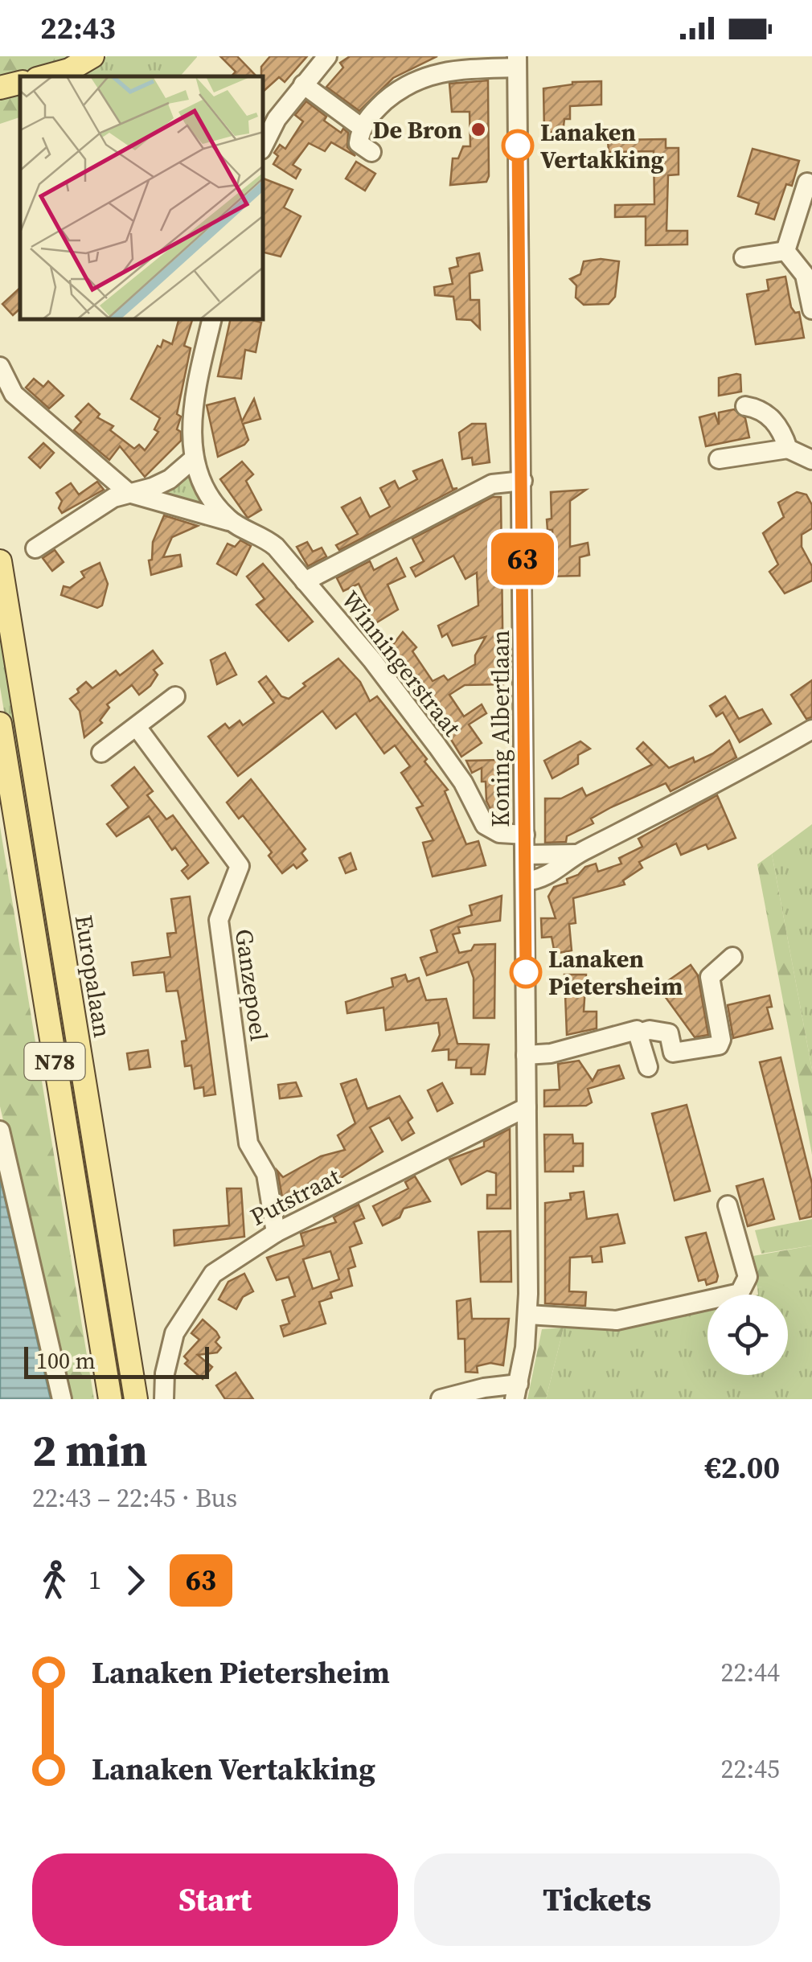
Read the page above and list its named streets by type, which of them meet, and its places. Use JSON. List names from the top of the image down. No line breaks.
{"streets":{"main road":["Europalaan","N78"],"street":["Winningerstraat","Koning Albertlaan","Ganzepoel","Putstraat"]},"crossings":[["Winningerstraat","Koning Albertlaan"],["Koning Albertlaan","Putstraat"],["Ganzepoel","Putstraat"]],"places":["De Bron","Lanaken Vertakking","Lanaken Pietersheim"],"lines":["bus line 63"],"scale_bar":"100 m","page":{"status":"22:43","on_map":"63","scale":"100 m","heading":["2 min","22:43 – 22:45 · Bus","€2.00"],"legs":["1","63"],"list":[{"name":"Lanaken Pietersheim","value":"22:44"},{"name":"Lanaken Vertakking","value":"22:45"}],"buttons":["Start","Tickets"]}}
